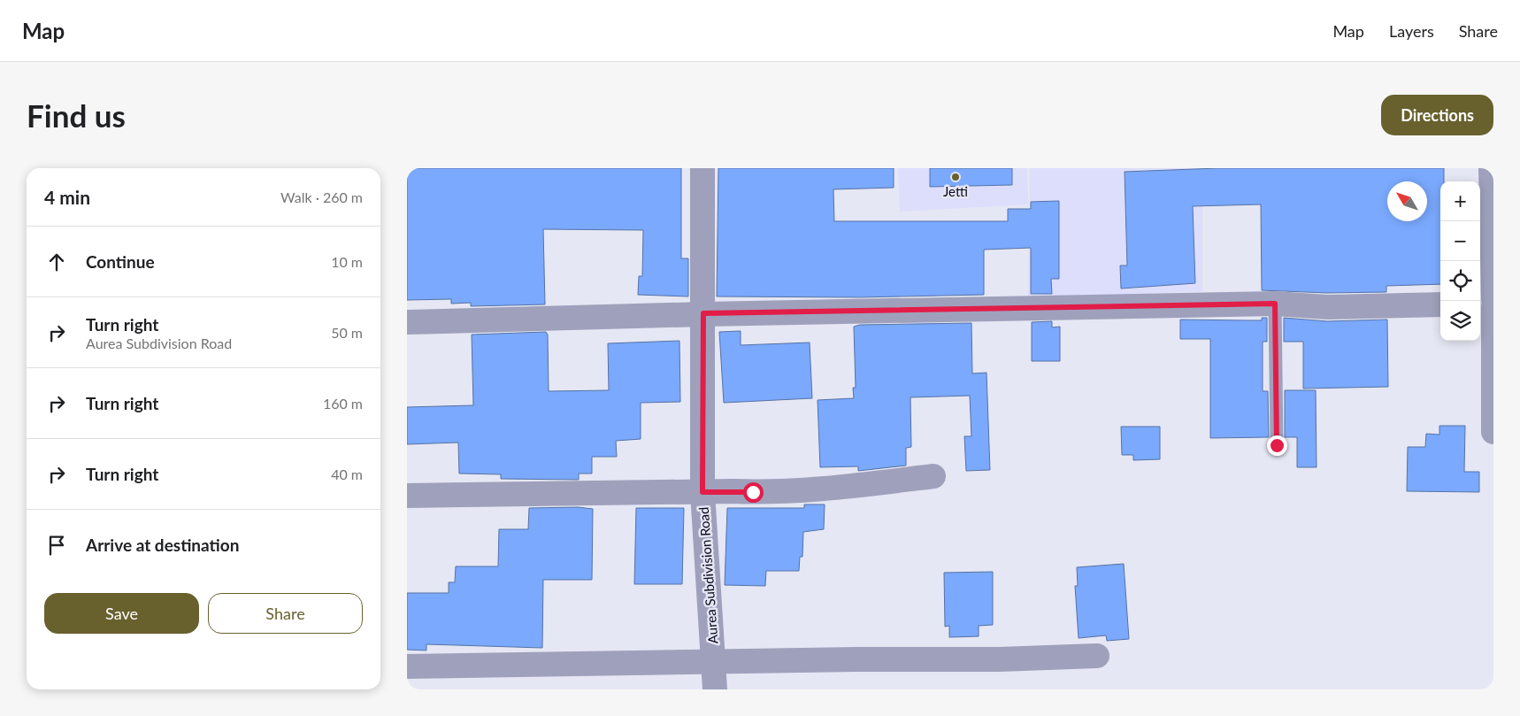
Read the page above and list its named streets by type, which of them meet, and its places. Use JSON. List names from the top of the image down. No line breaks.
{"streets":{"street":["Aurea Subdivision Road"]},"places":["Jetti"],"north":"top left","page":{"header":"Map","nav":["Map","Layers","Share"],"buttons":["Directions",["Save","Share"]],"title":"Find us","heading":["4 min","Walk · 260 m"],"map_buttons":["+","−"],"list":[["Continue","10 m"],["Turn right","Aurea Subdivision Road","50 m"],["Turn right","160 m"],["Turn right","40 m"],"Arrive at destination"]}}
